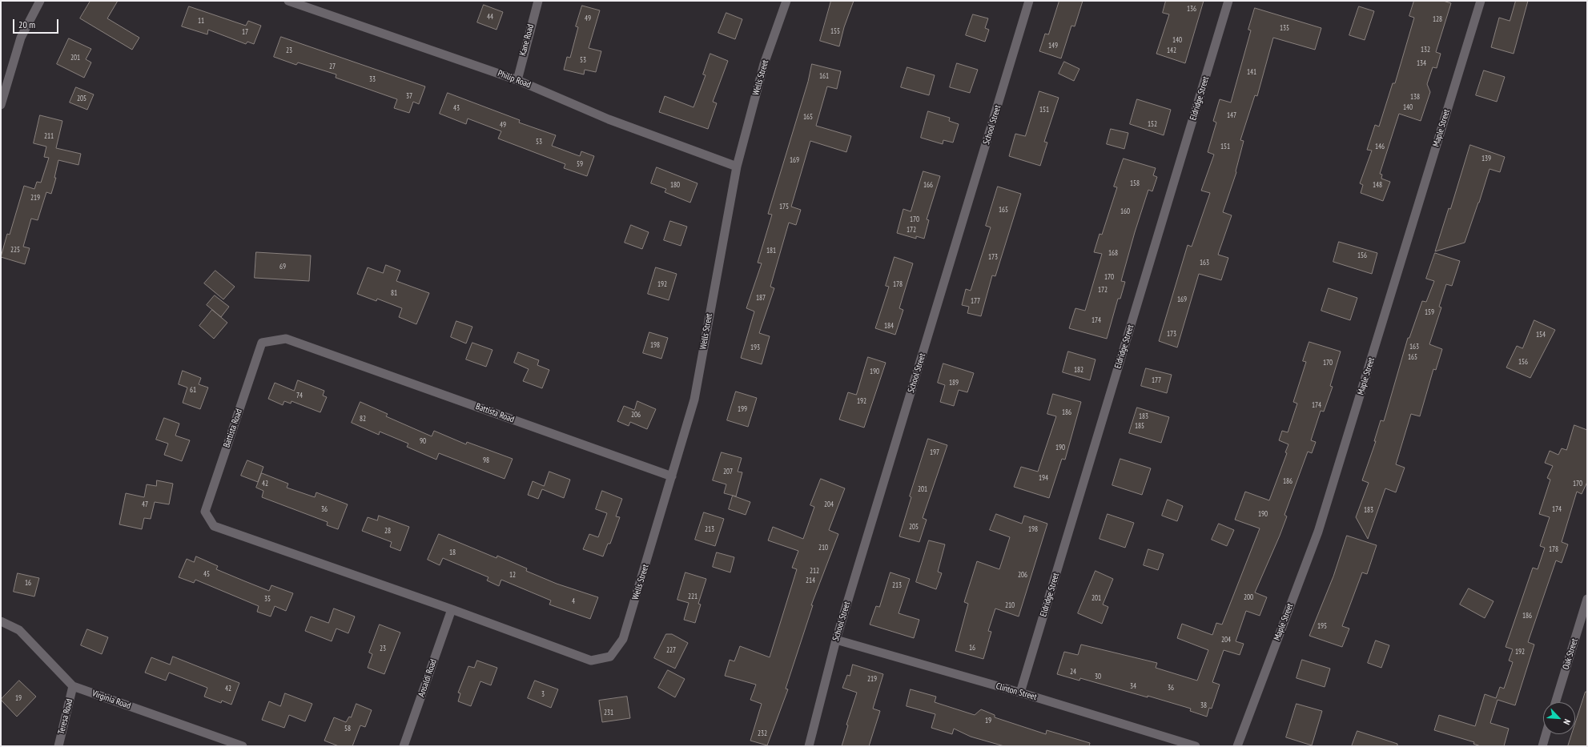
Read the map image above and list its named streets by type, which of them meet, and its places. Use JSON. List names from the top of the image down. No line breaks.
{"streets":{"street":["Kane Road","Wells Street","Philip Road","Eldridge Street","School Street","Maple Street","Battista Road","Oak Street","Ansaldi Road","Clinton Street","Virginia Road","Teresa Road"]},"crossings":[["Kane Road","Philip Road"],["Wells Street","Philip Road"],["Wells Street","Battista Road"],["Eldridge Street","Clinton Street"],["School Street","Clinton Street"],["Battista Road","Ansaldi Road"],["Virginia Road","Teresa Road"]],"house_numbers":["136","44","49","128","11","135","155","17","140","149","132","23","142","201","53","134","27","141","161","33","37","138","205","140","43","151","147","165","152","49","211","53","151","146","139","169","59","158","180","166","148","219","175","165","160","170","172","225","181","168","156","173","163","69","170","192","178","172","81","187","169","177","159","174","184","173","154","198","163","193","165","156","170","182","190","177","189","61","74","192","174","199","186","206","183","82","185","90","190","197","98","207","194","186","42","170","201","47","204","36","174","183","190","205","213","198","28","210","178","18","212","45","12","206","214","16","213","221","200","201","35","4","210","186","195","204","16","23","227","192","24","30","219","34","36","42","3","19","38","231","19","58","232"],"scale_bar":"20 m","north":"bottom right"}
